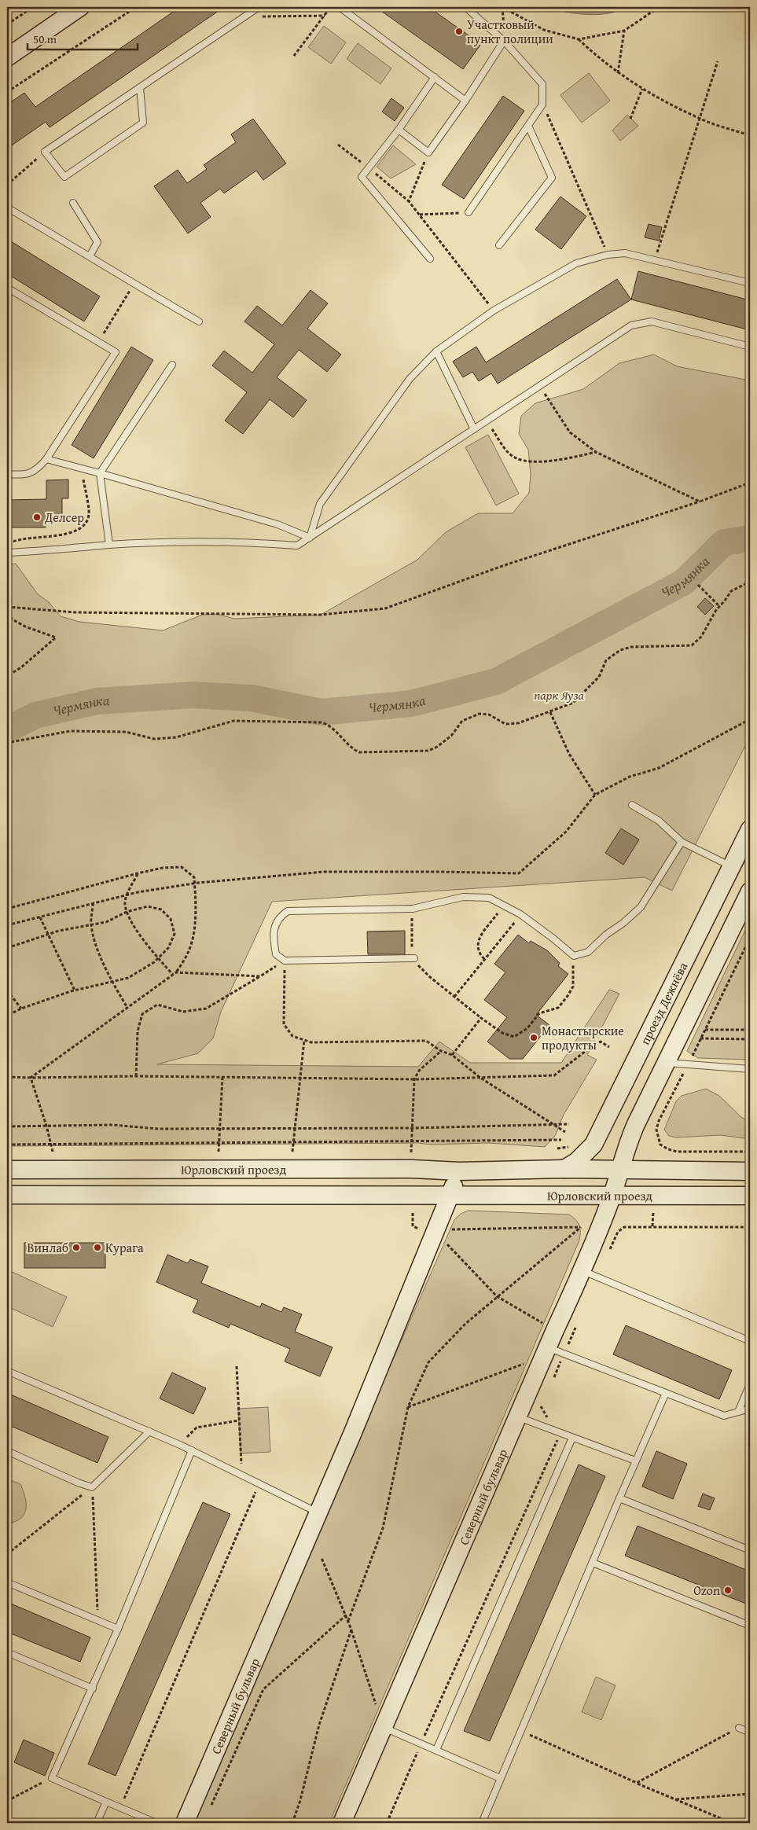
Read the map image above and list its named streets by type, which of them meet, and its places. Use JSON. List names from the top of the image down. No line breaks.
{"streets":{"main road":["проезд Дежнёва","Юрловский проезд","Северный бульвар"]},"crossings":[["проезд Дежнёва","Юрловский проезд"],["Юрловский проезд","Северный бульвар"]],"water":["Чермянка"],"parks":["парк Яуза"],"places":["Участковый пункт полиции","Делсер","Монастырские продукты","Винлаб","Курага","Ozon"],"scale_bar":"50 m"}
